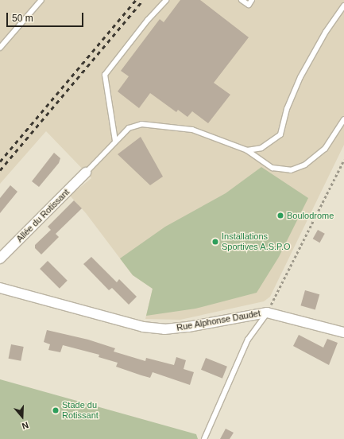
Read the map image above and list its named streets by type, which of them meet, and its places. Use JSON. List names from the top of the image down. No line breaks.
{"streets":{"street":["Allée du Rotissant","Rue Alphonse Daudet"]},"places":["Boulodrome","Installations Sportives A.S.P.O","Stade du Rotissant"],"scale_bar":"50 m","north":"bottom"}
